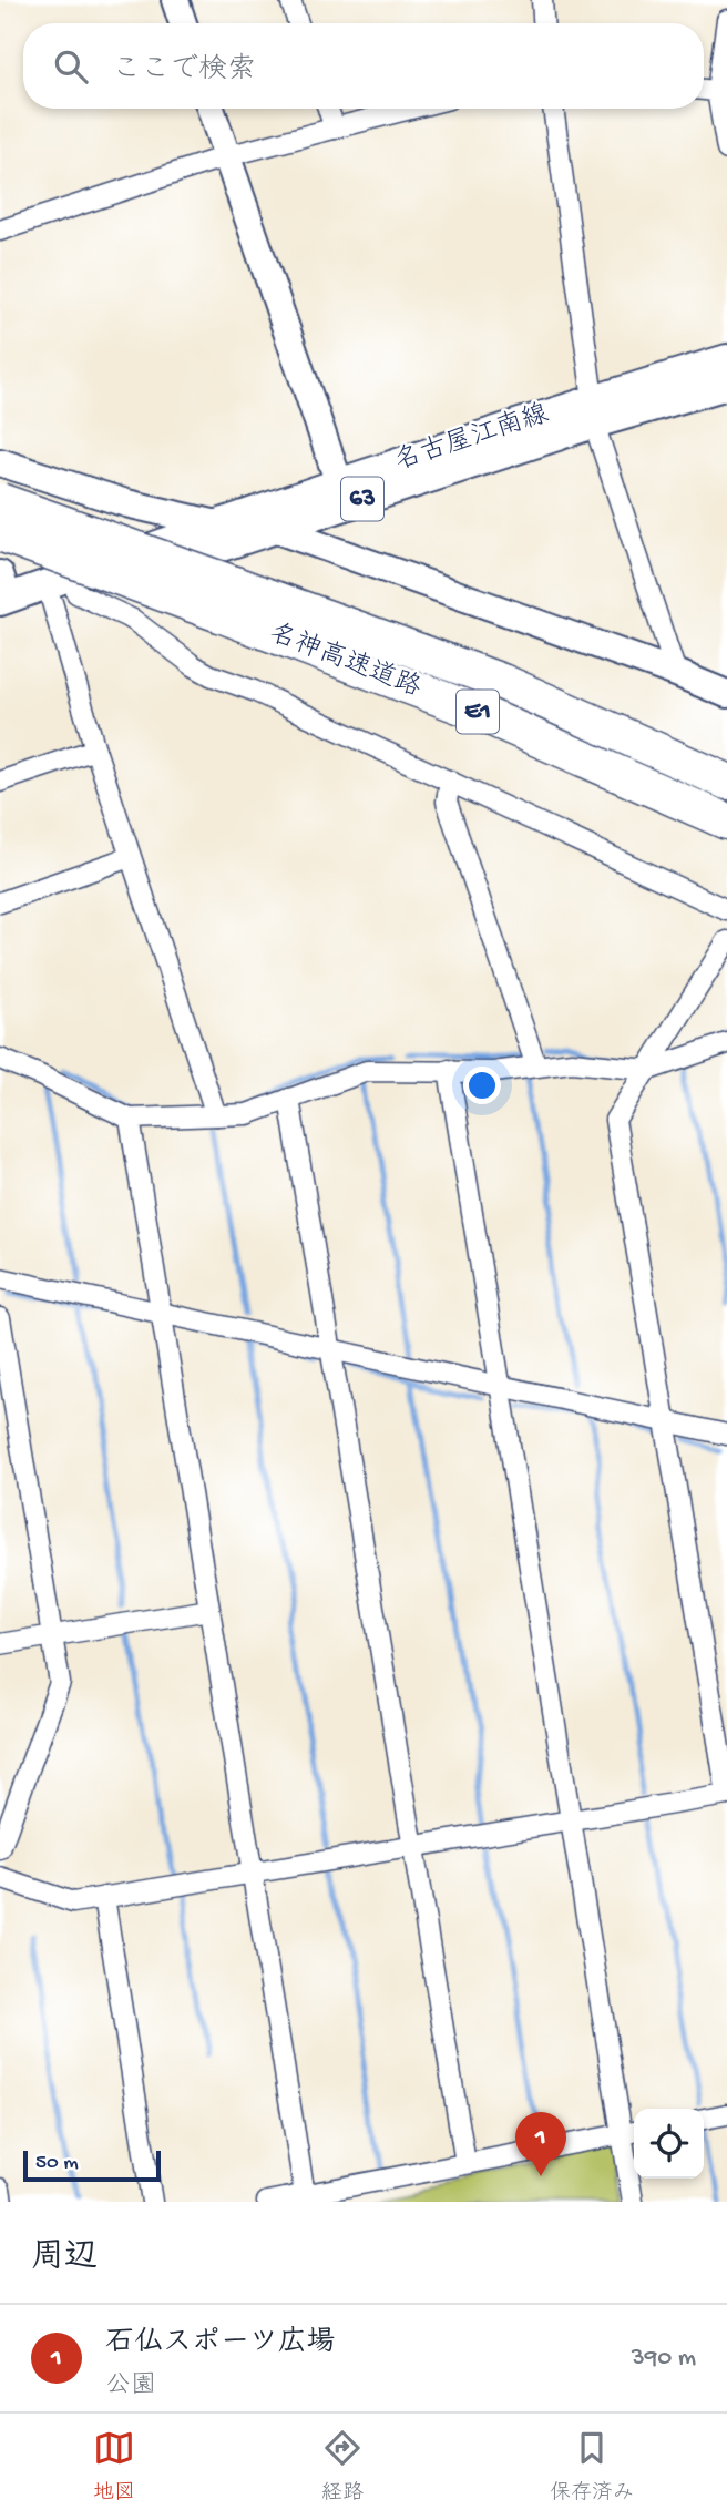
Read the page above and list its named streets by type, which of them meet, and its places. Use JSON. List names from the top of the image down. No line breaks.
{"streets":{"highway":["名神高速道路","E1"],"main road":["名古屋江南線","63"]},"scale_bar":"50 m","page":{"search":"ここで検索","pins":"1","scale":"50 m","heading":"周辺","list":[{"mark":"1","name":"石仏スポーツ広場","note":"公園","value":"390 m"}],"nav":["地図","経路","保存済み"]}}
